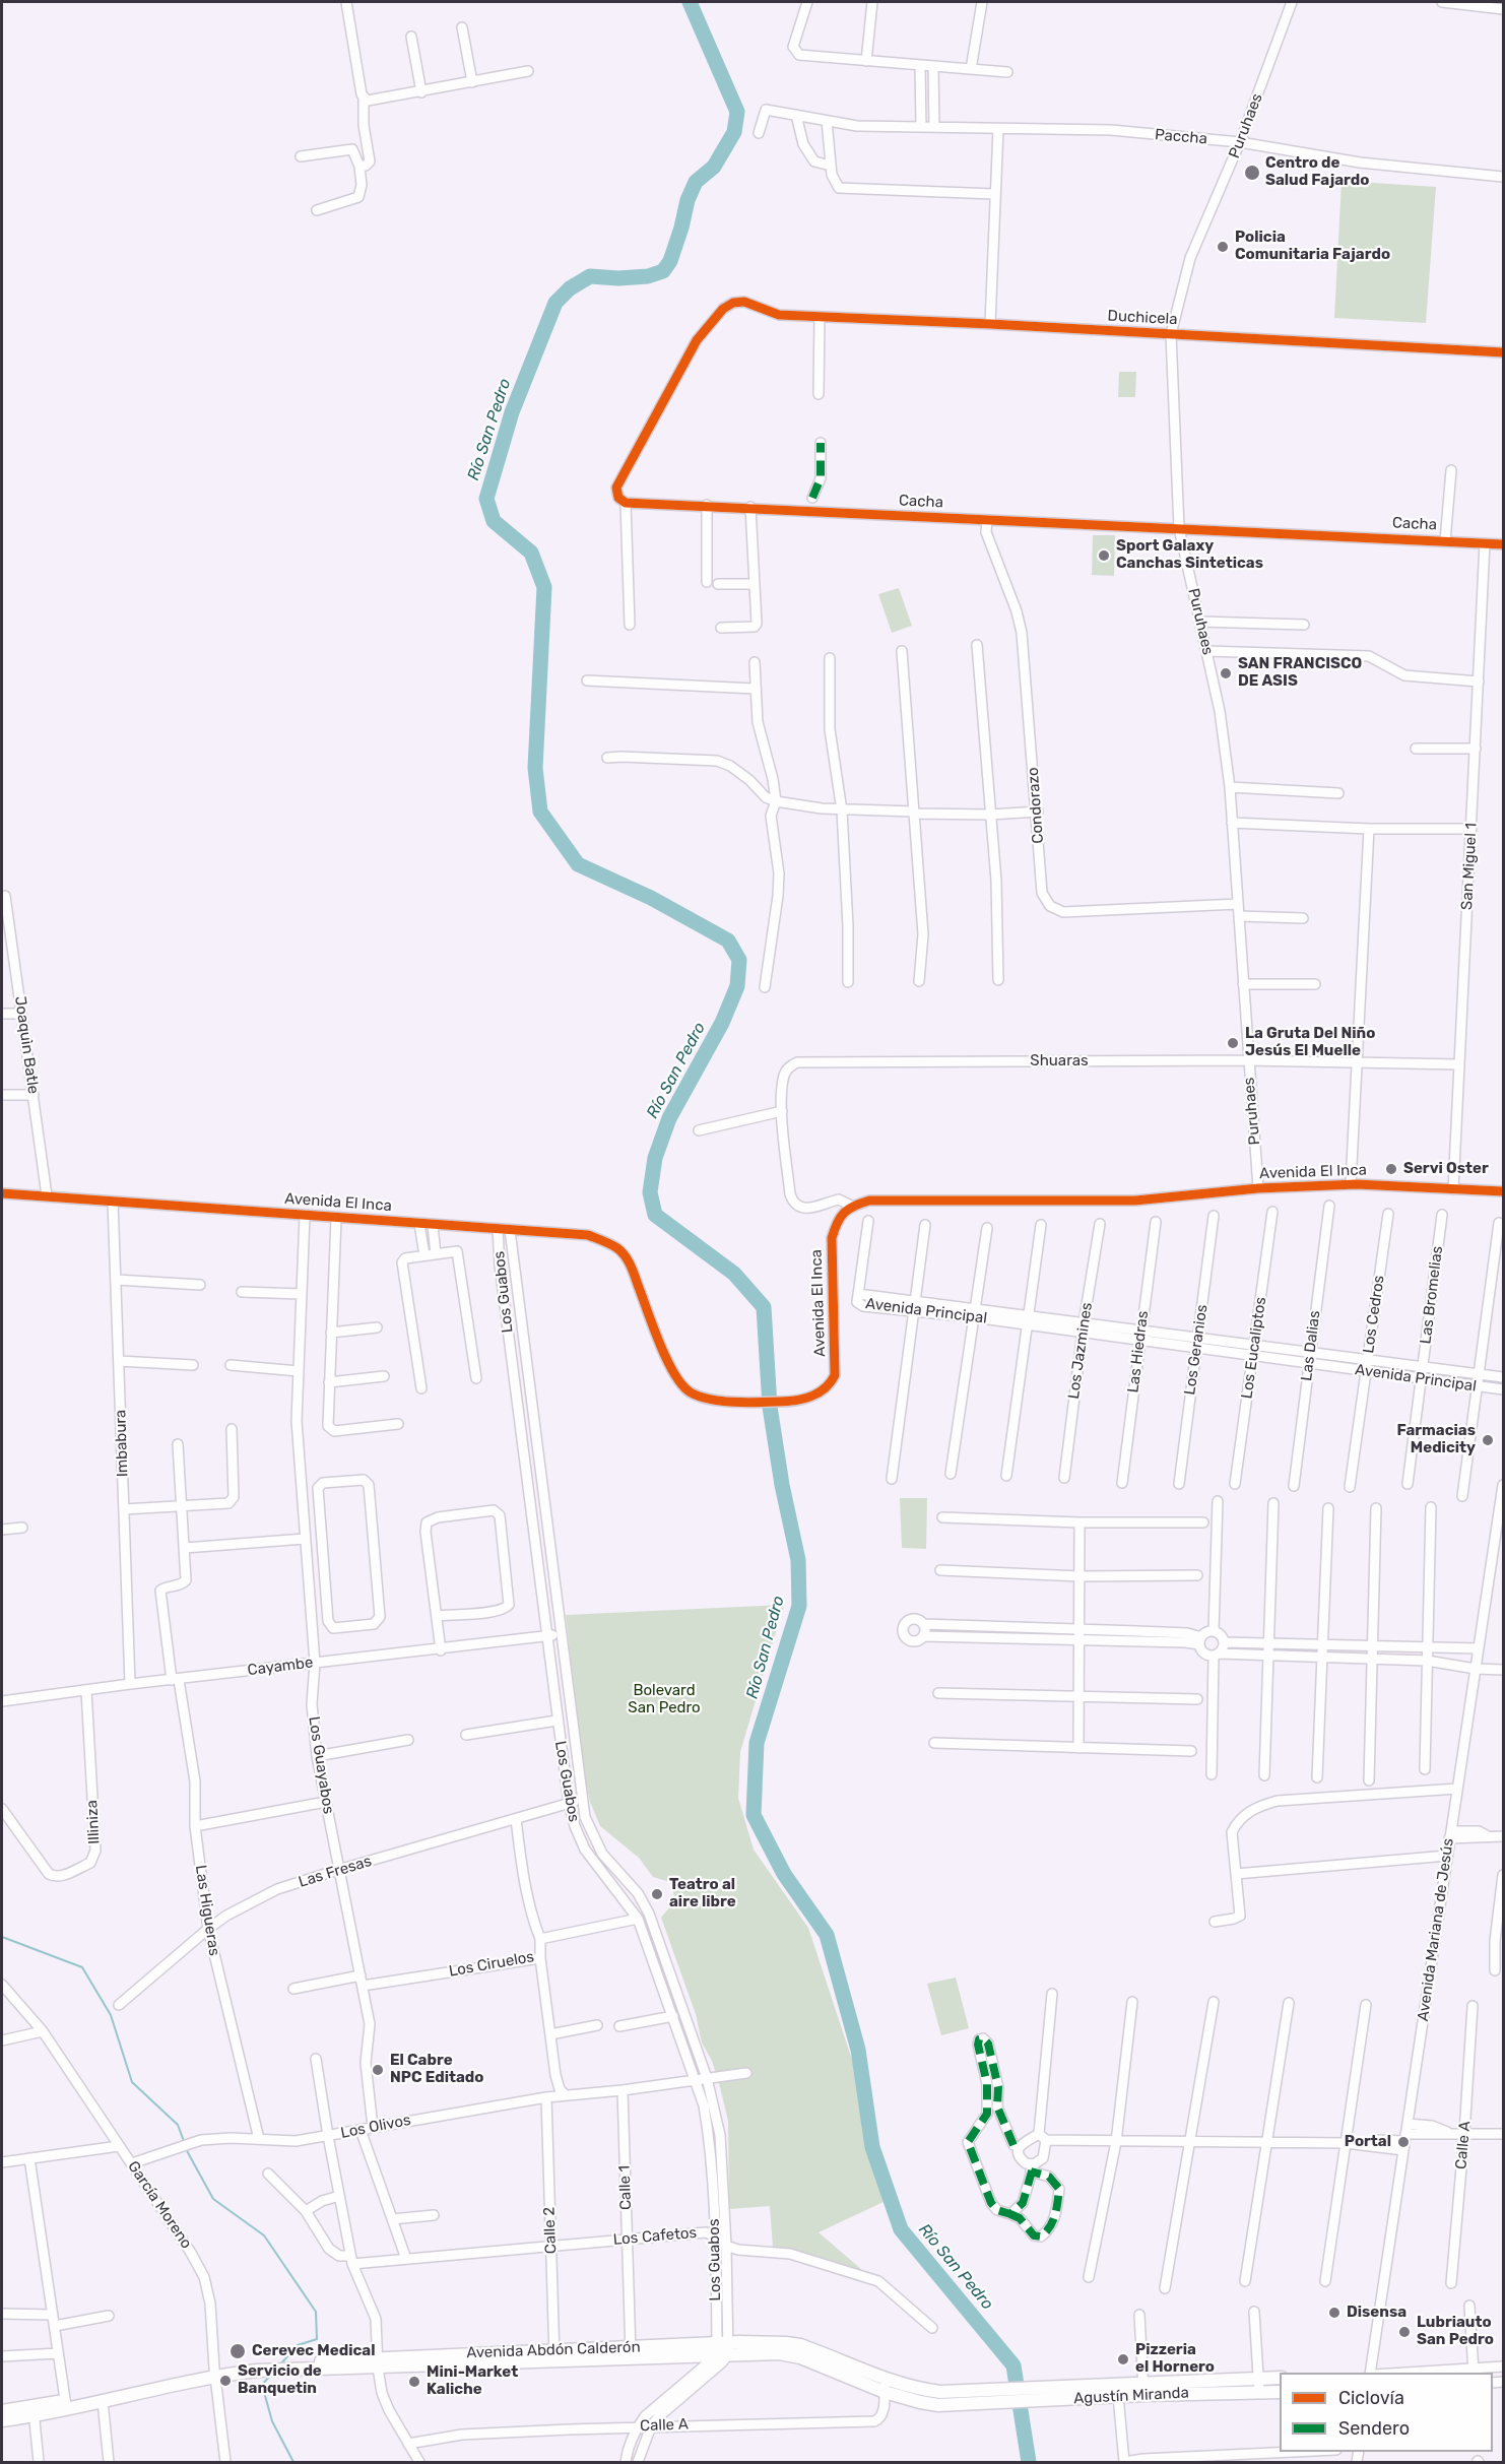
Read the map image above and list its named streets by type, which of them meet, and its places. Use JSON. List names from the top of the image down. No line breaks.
{"streets":{"main road":["Avenida Abdón Calderón","Agustín Miranda"],"street":["Puruhaes","Paccha","Duchicela","Cacha","Condorazo","San Miguel 1","Joaquìn Batle","Shuaras","Avenida El Inca","Los Guabos","Las Bromelias","Avenida Principal","Los Cedros","Las Dalias","Los Eucaliptos","Los Geranios","Los Jazmines","Las Hiedras","Imbabura","Cayambe","Los Guayabos","Illiniza","Las Fresas","Las Higueras","Avenida Mariana de Jesús","Los Ciruelos","Los Olivos","Calle A","Calle 1","García Moreno","Calle 2","Los Cafetos"]},"crossings":[["Puruhaes","Paccha"],["Puruhaes","Duchicela"],["Puruhaes","Cacha"],["Puruhaes","Condorazo"],["Puruhaes","Shuaras"],["Puruhaes","Avenida El Inca"],["Duchicela","Cacha"],["Cacha","Condorazo"],["Cacha","San Miguel 1"],["San Miguel 1","Shuaras"],["San Miguel 1","Avenida El Inca"],["Joaquìn Batle","Avenida El Inca"],["Shuaras","Avenida El Inca"],["Avenida El Inca","Los Guabos"],["Avenida El Inca","Imbabura"],["Avenida El Inca","Los Guayabos"],["Los Guabos","Cayambe"],["Los Guabos","Las Fresas"],["Los Guabos","Los Ciruelos"],["Los Guabos","Los Olivos"],["Los Guabos","Los Cafetos"],["Los Guabos","Avenida Abdón Calderón"],["Las Bromelias","Avenida Principal"],["Avenida Principal","Los Cedros"],["Avenida Principal","Las Dalias"],["Avenida Principal","Los Eucaliptos"],["Avenida Principal","Los Geranios"],["Avenida Principal","Los Jazmines"],["Avenida Principal","Las Hiedras"],["Imbabura","Cayambe"],["Cayambe","Los Guayabos"],["Cayambe","Illiniza"],["Cayambe","Las Higueras"],["Los Guayabos","Las Fresas"],["Los Guayabos","Los Ciruelos"],["Los Guayabos","Los Olivos"],["Las Fresas","Las Higueras"],["Las Higueras","Los Olivos"],["Los Olivos","Calle 1"],["Los Olivos","García Moreno"],["Los Olivos","Calle 2"],["Calle A","Avenida Abdón Calderón"],["Calle 1","Los Cafetos"],["Calle 1","Avenida Abdón Calderón"],["García Moreno","Avenida Abdón Calderón"],["Calle 2","Los Cafetos"],["Calle 2","Avenida Abdón Calderón"],["Avenida Abdón Calderón","Agustín Miranda"]],"water":["Río San Pedro"],"parks":["Bolevard San Pedro"],"places":["Centro de Salud Fajardo","Policia Comunitaria Fajardo","Sport Galaxy Canchas Sinteticas","SAN FRANCISCO DE ASIS","La Gruta Del Niño Jesús El Muelle","Servi Oster","Farmacias Medicity","Teatro al aire libre","El Cabre NPC Editado","Portal","Disensa","Lubriauto San Pedro","Cerevec Medical","Pizzeria el Hornero","Servicio de Banquetin","Mini-Market Kaliche"],"legend":["Ciclovía","Sendero"]}
